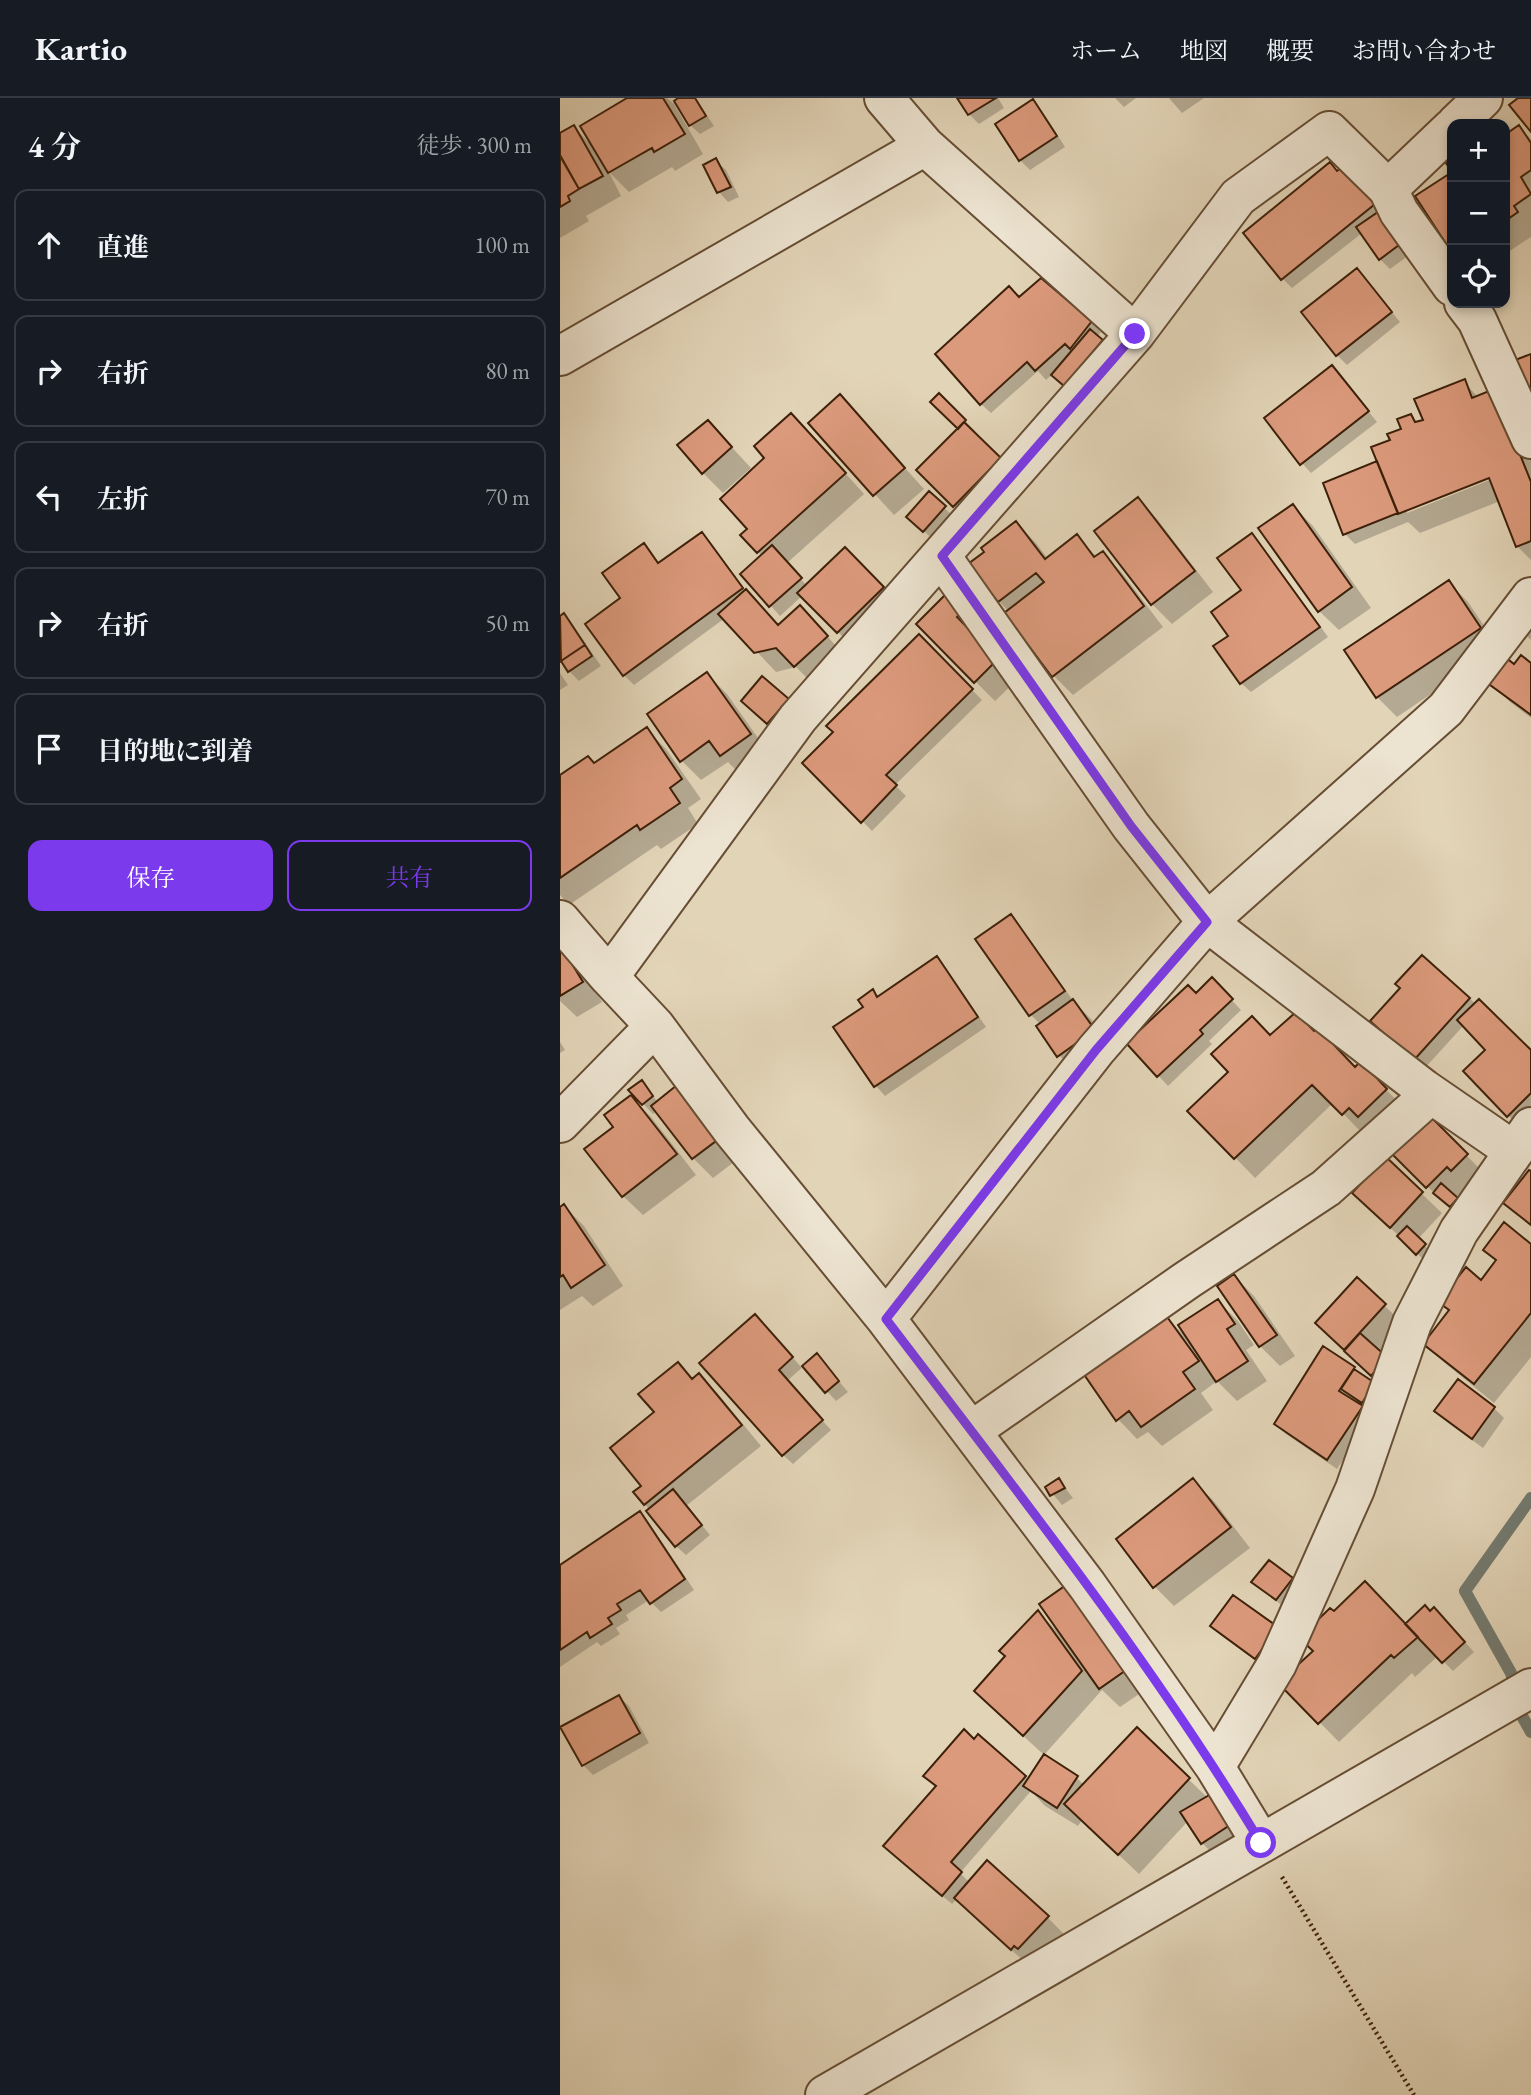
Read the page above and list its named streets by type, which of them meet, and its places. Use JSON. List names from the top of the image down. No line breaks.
{"page":{"header":"Kartio","nav":["ホーム","地図","概要","お問い合わせ"],"heading":["4 分","徒歩 · 300 m"],"map_buttons":["+","−"],"list":[["直進","100 m"],["右折","80 m"],["左折","70 m"],["右折","50 m"],"目的地に到着"],"buttons":["保存","共有"]}}
